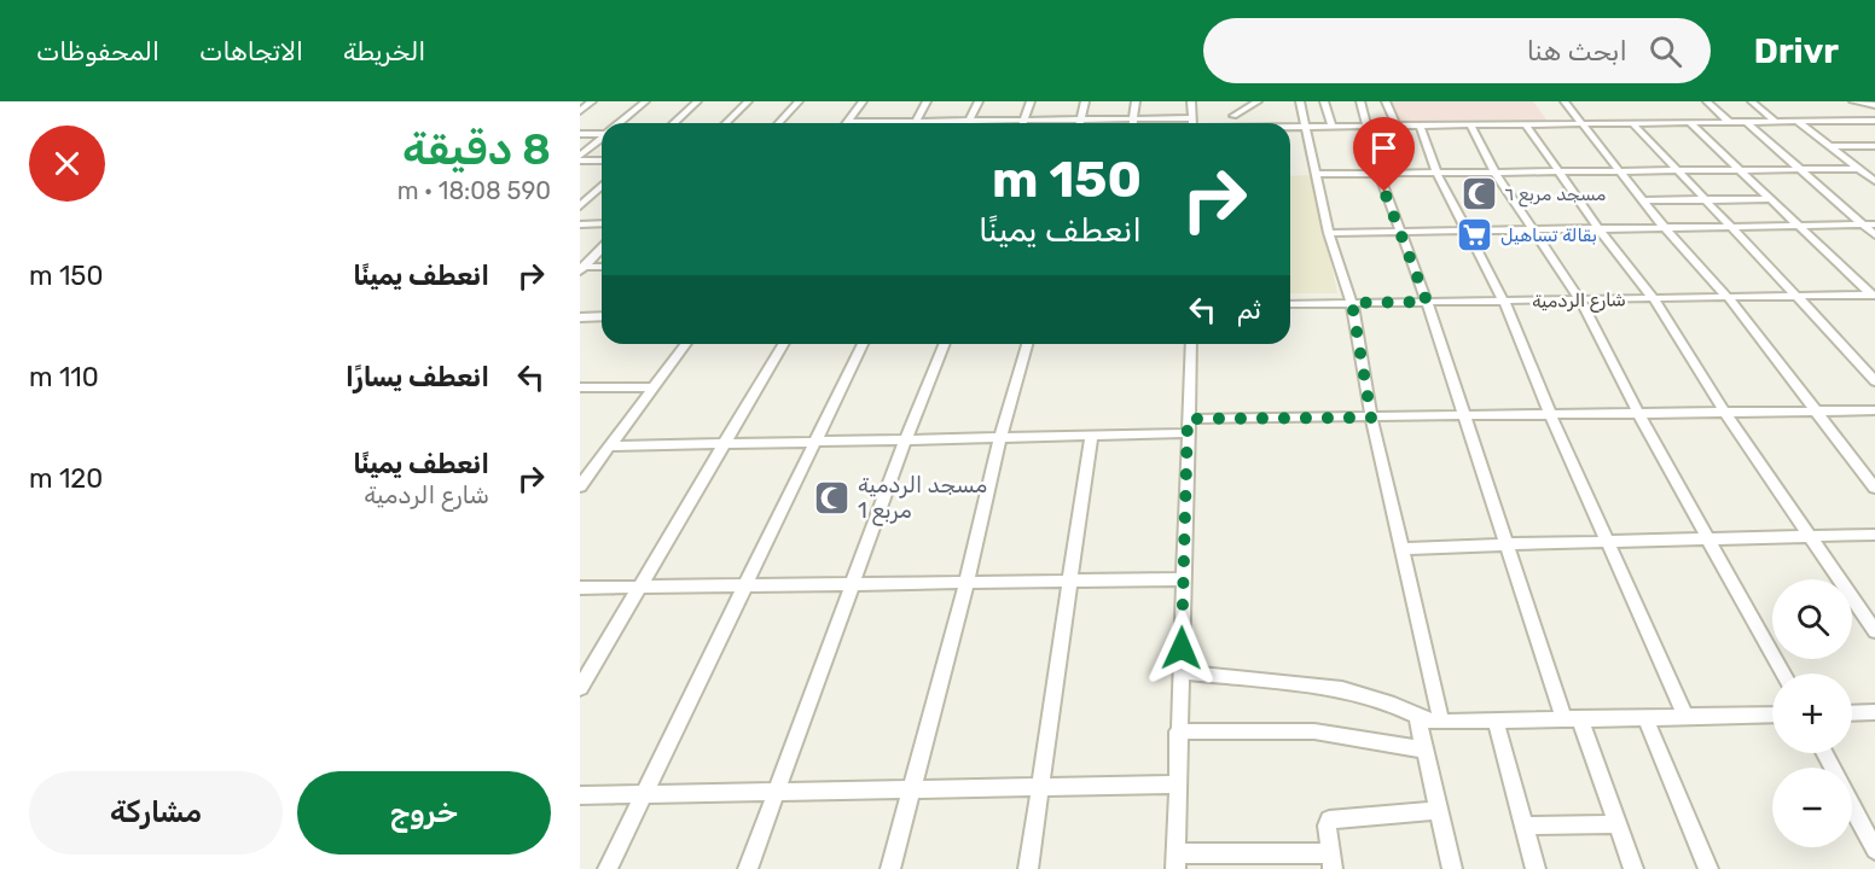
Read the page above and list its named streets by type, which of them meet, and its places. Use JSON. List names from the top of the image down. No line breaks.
{"streets":{"street":["شارع الردمية"]},"places":{"mosque":["مسجد مربع ٦","مسجد الردمية مربع 1"],"supermarket":["بقالة تساهيل"]},"page":{"header":"Drivr","search":"ابحث هنا","nav":["الخريطة","الاتجاهات","المحفوظات"],"heading":["8 دقيقة","590 m · 18:08"],"turn":["150 m","انعطف يمينًا"],"list":[{"name":"انعطف يمينًا","value":"150 m"},{"name":"انعطف يسارًا","value":"110 m"},{"name":"انعطف يمينًا","note":"شارع الردمية","value":"120 m"}],"then":"ثم","map_buttons":["+","−"],"buttons":["خروج","مشاركة"]}}
